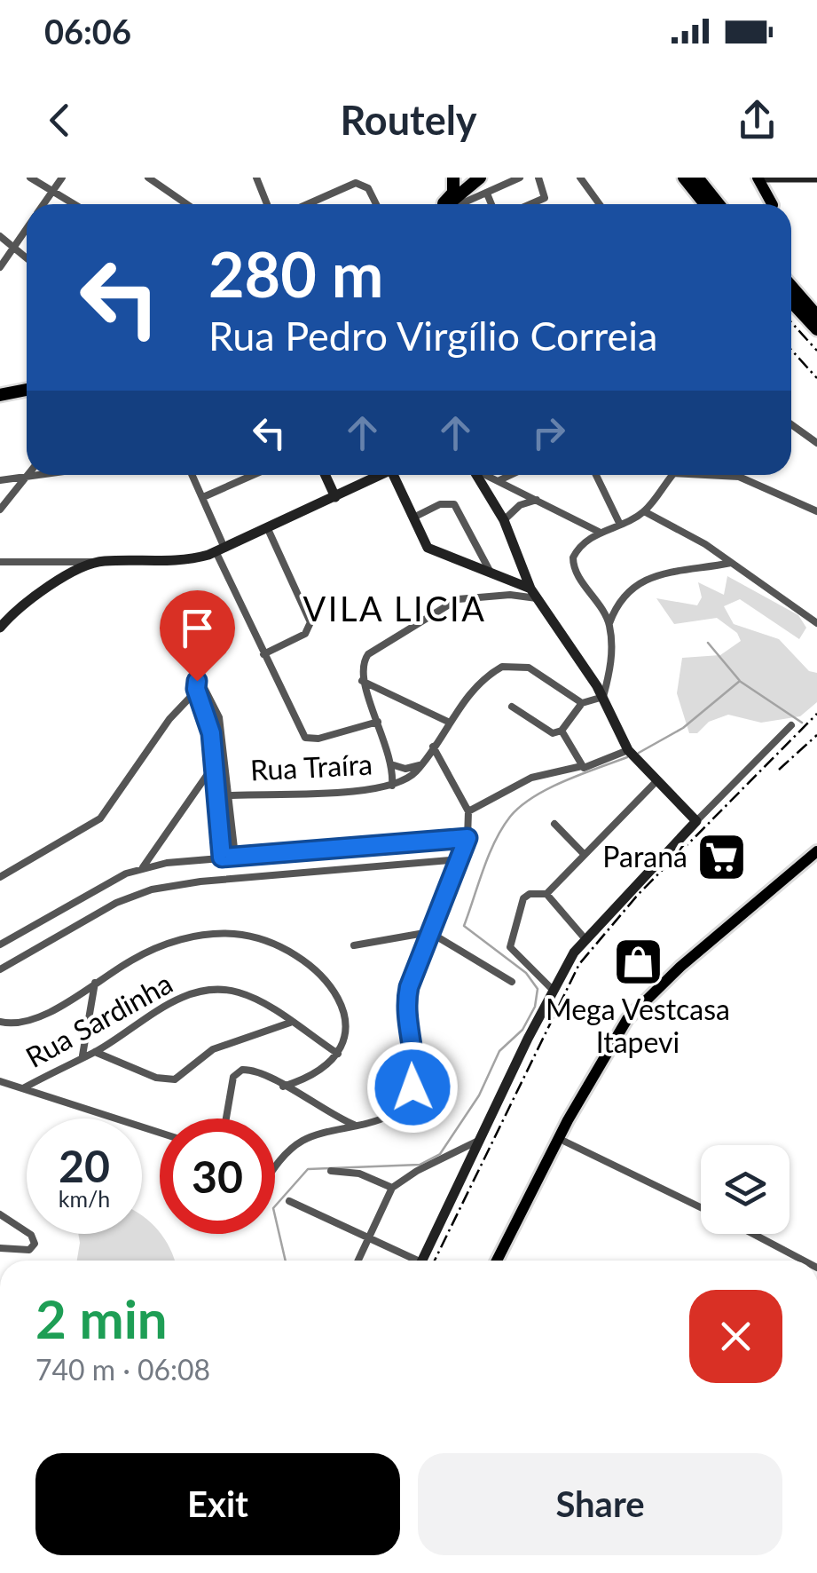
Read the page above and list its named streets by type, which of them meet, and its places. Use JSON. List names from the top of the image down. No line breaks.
{"streets":{"street":["Rua Traíra","Rua Sardinha"]},"districts":["VILA LICIA"],"places":{"supermarket":["Paraná"],"shop":["Mega Vestcasa Itapevi"]},"page":{"status":"06:06","header":"Routely","turn":["280 m","Rua Pedro Virgílio Correia"],"speed":"20 km/h","limit":"30","heading":["2 min","740 m · 06:08"],"buttons":["Exit","Share"]}}
